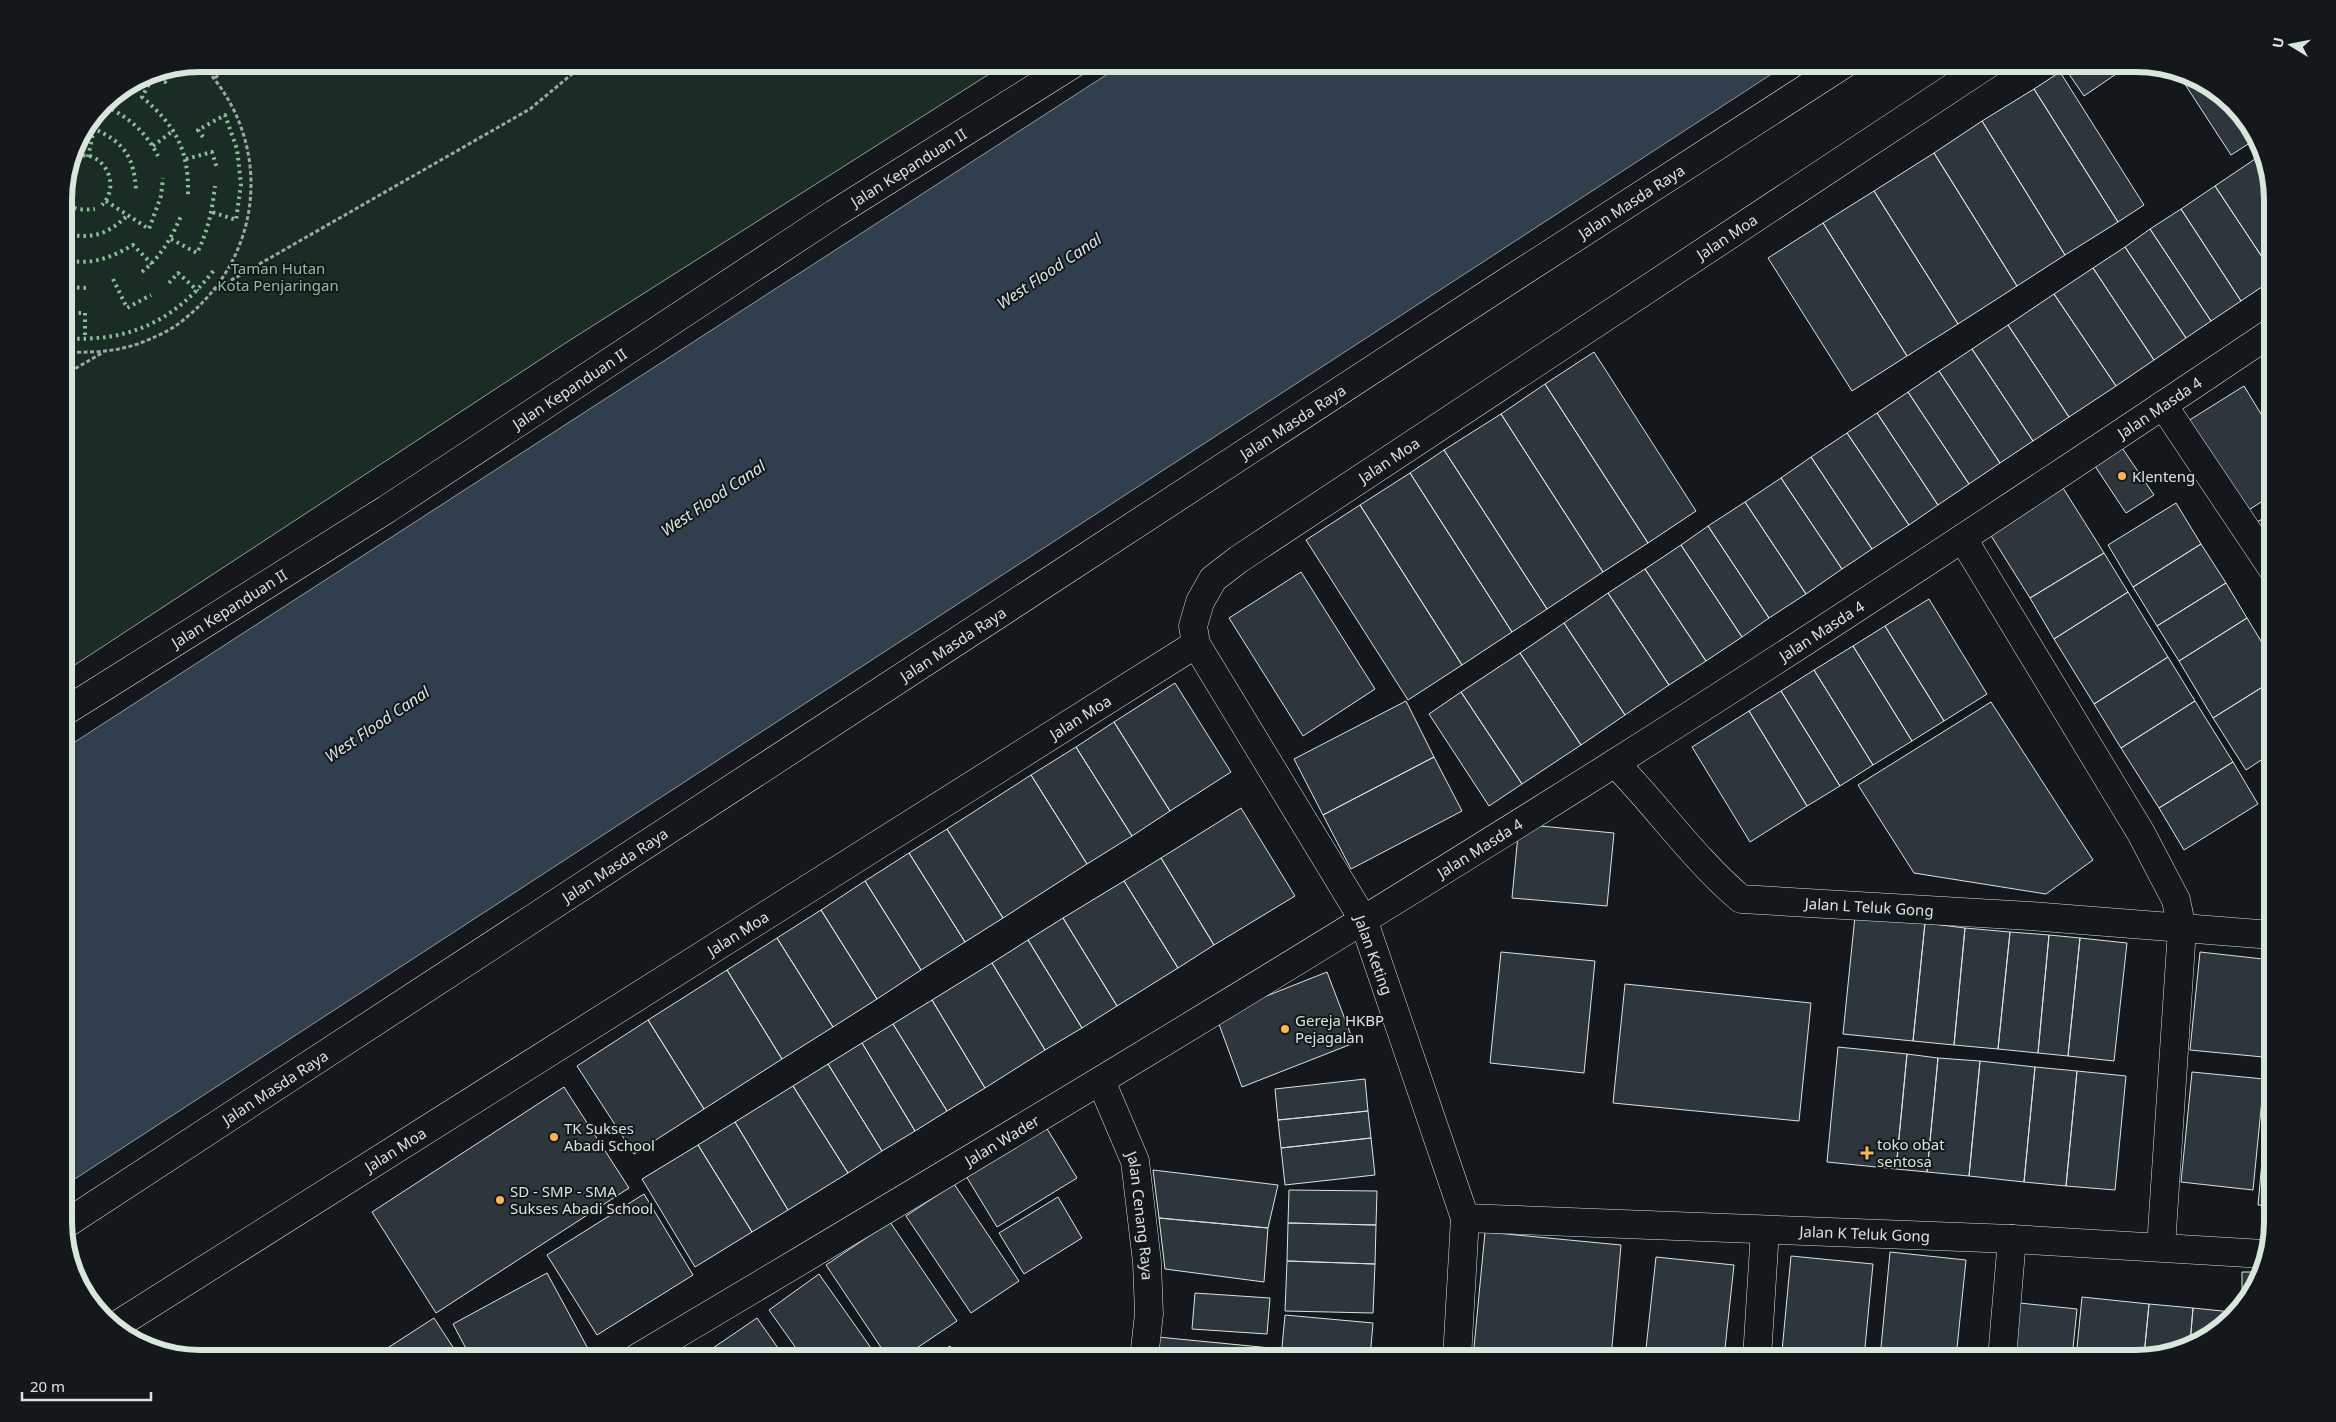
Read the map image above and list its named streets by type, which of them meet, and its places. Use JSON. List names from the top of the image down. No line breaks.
{"streets":{"street":["Jalan Kepanduan II","Jalan Masda Raya","Jalan Moa","Jalan Masda 4","Jalan L Teluk Gong","Jalan Keting","Jalan Wader","Jalan Cenang Raya","Jalan K Teluk Gong"]},"crossings":[["Jalan Moa","Jalan Keting"],["Jalan Masda 4","Jalan L Teluk Gong"],["Jalan Masda 4","Jalan Keting"],["Jalan Masda 4","Jalan Wader"],["Jalan Keting","Jalan Wader"],["Jalan Keting","Jalan K Teluk Gong"],["Jalan Wader","Jalan Cenang Raya"]],"water":["West Flood Canal"],"parks":["Taman Hutan Kota Penjaringan"],"places":{"other":["Klenteng","Gereja HKBP Pejagalan","TK Sukses Abadi School","SD - SMP - SMA Sukses Abadi School"],"health":["toko obat sentosa"]},"scale_bar":"20 m","north":"left"}
